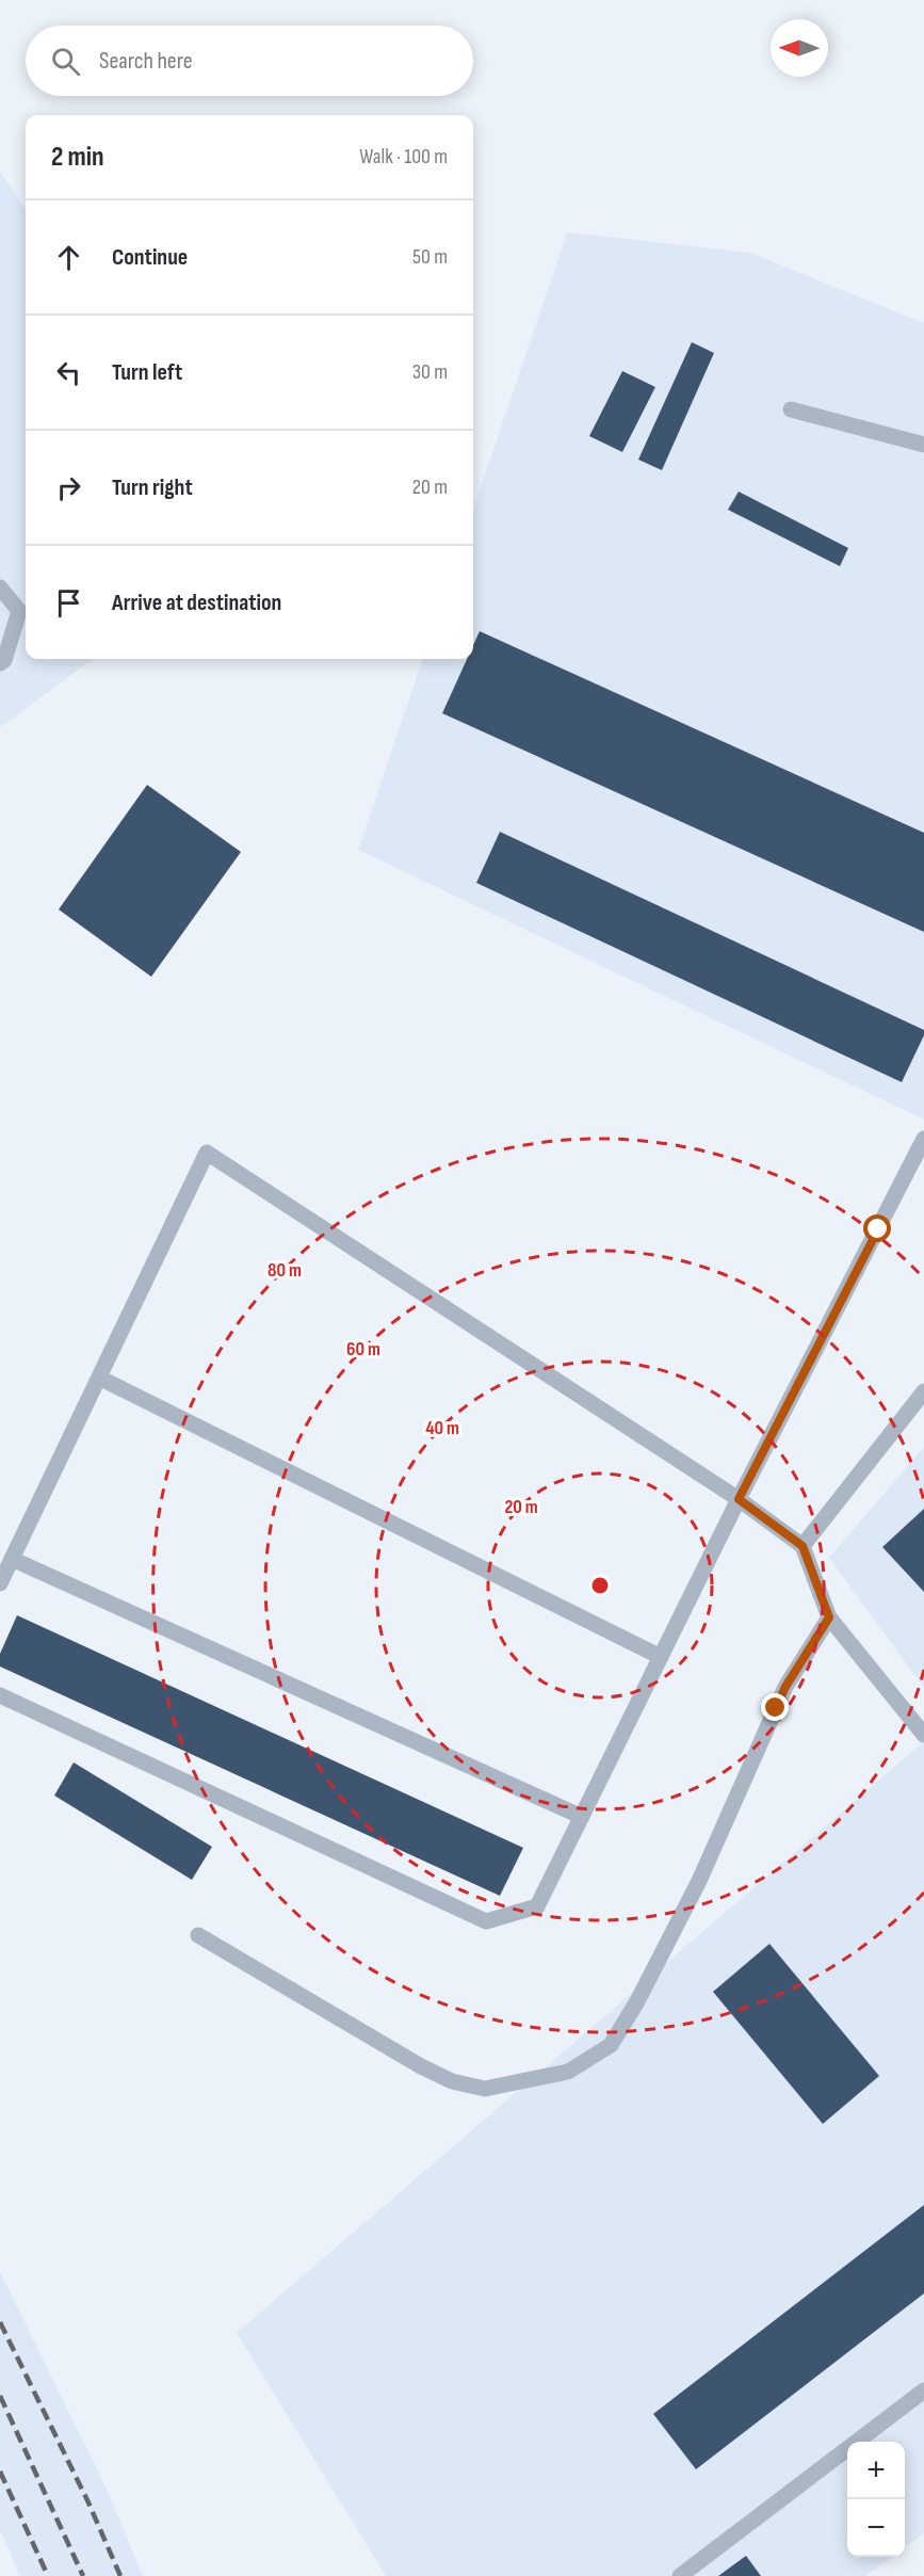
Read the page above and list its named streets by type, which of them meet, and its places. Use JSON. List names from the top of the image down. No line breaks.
{"north":"left","page":{"search":"Search here","heading":["2 min","Walk · 100 m"],"list":[["Continue","50 m"],["Turn left","30 m"],["Turn right","20 m"],"Arrive at destination"],"map_buttons":["+","−"]},"rings":["80 m","60 m","40 m","20 m"]}
